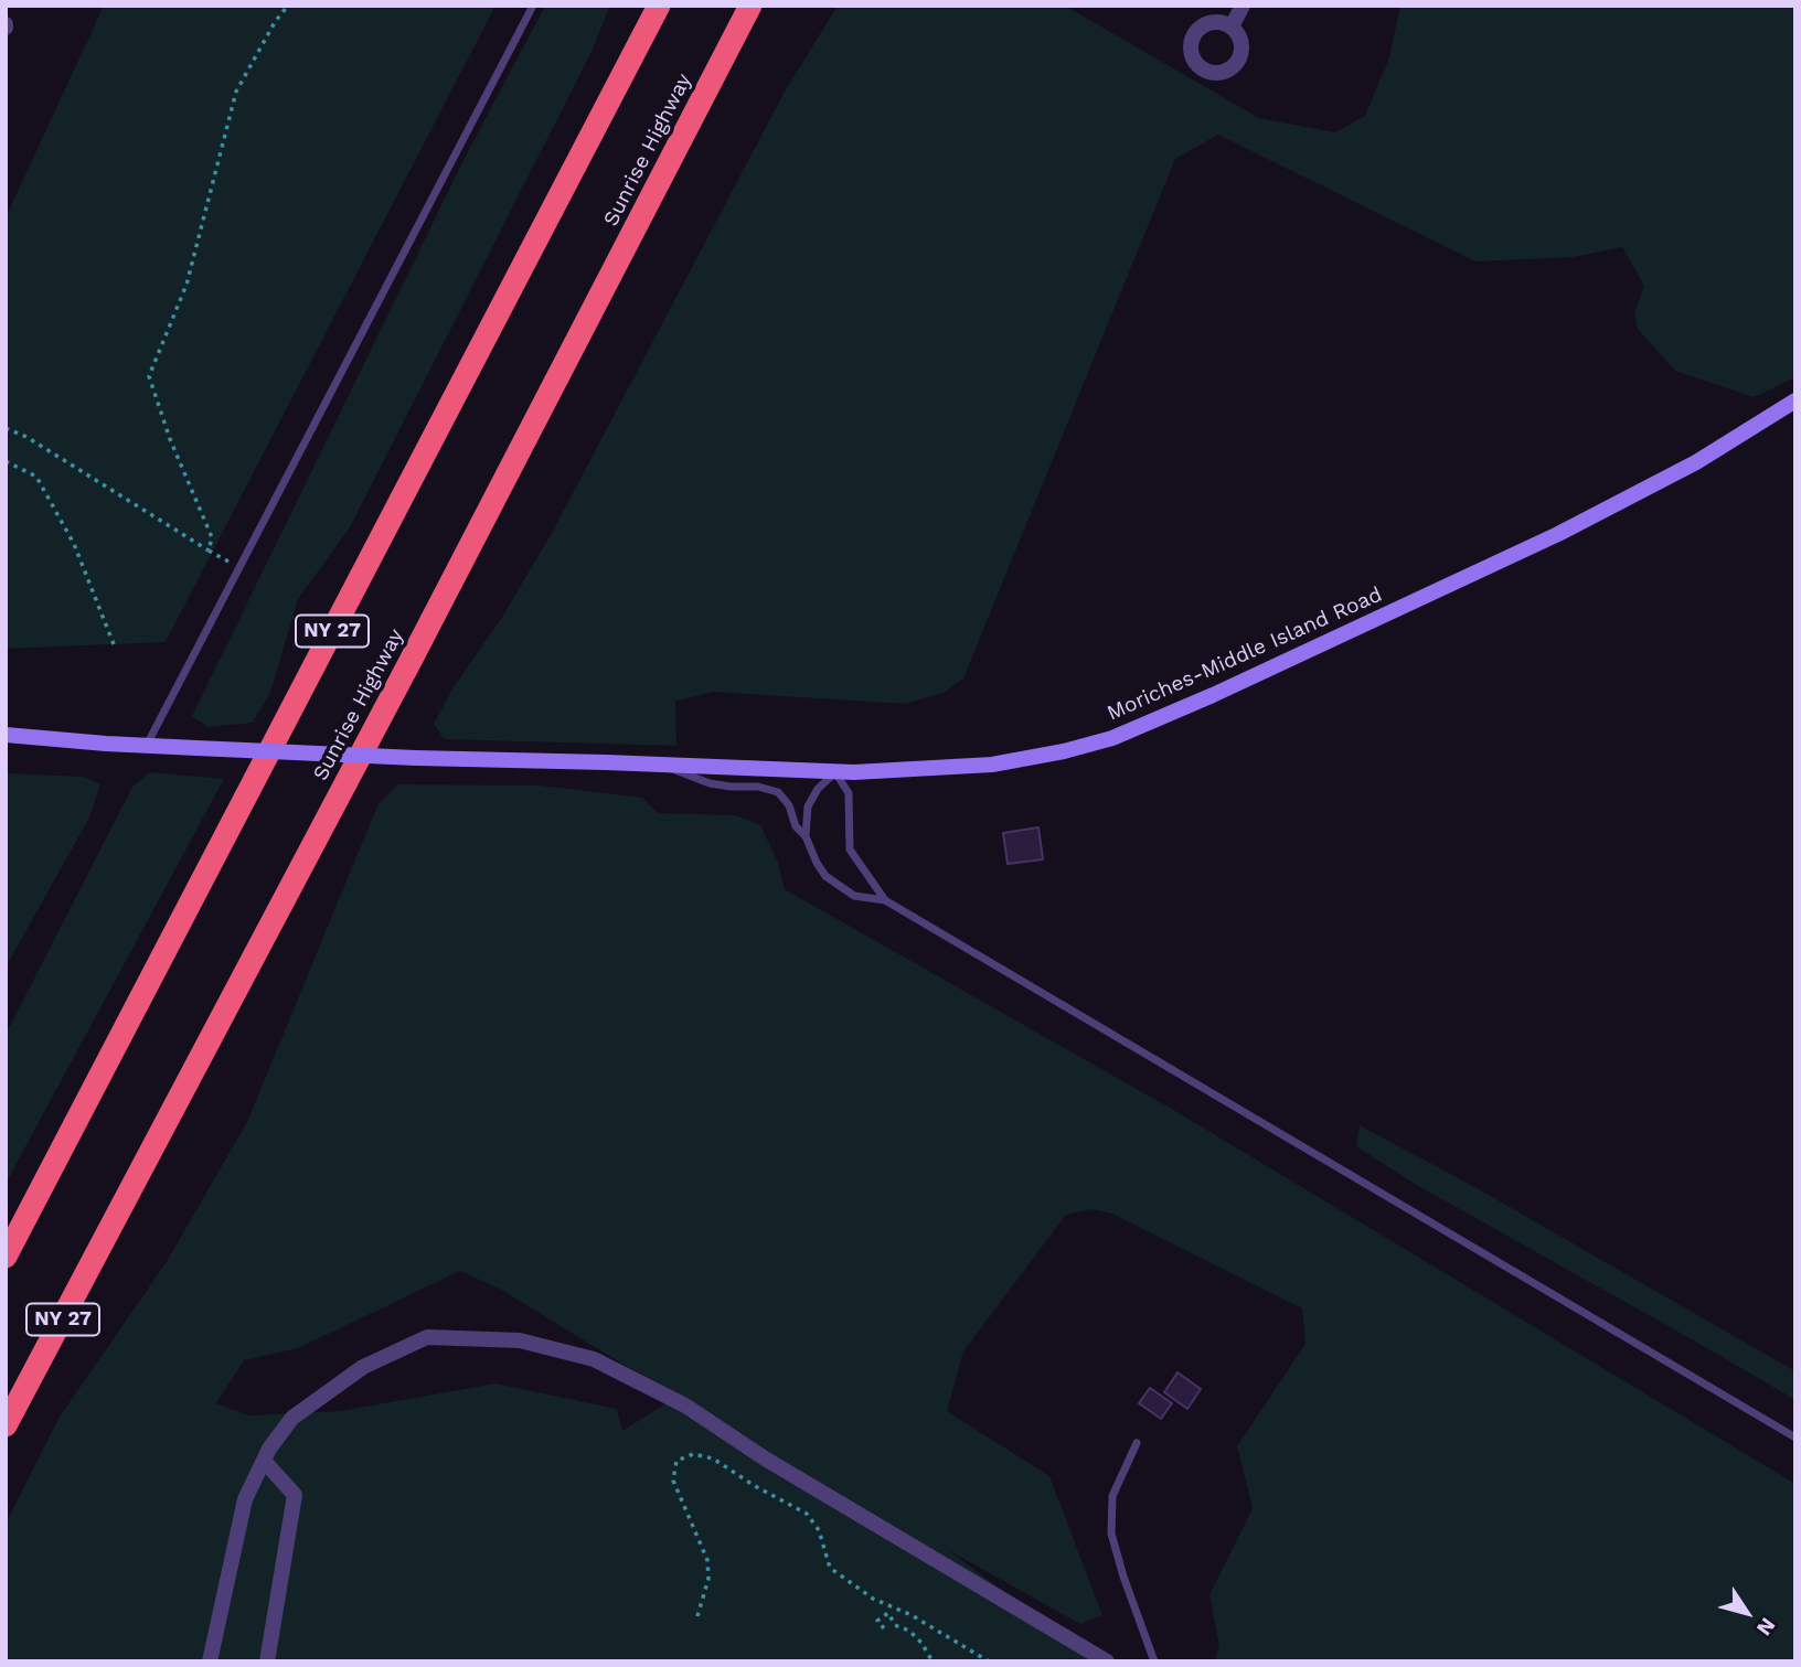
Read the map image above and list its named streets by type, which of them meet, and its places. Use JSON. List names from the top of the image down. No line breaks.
{"streets":{"highway":["Sunrise Highway","NY 27"],"main road":["Moriches-Middle Island Road"]},"north":"bottom right"}
